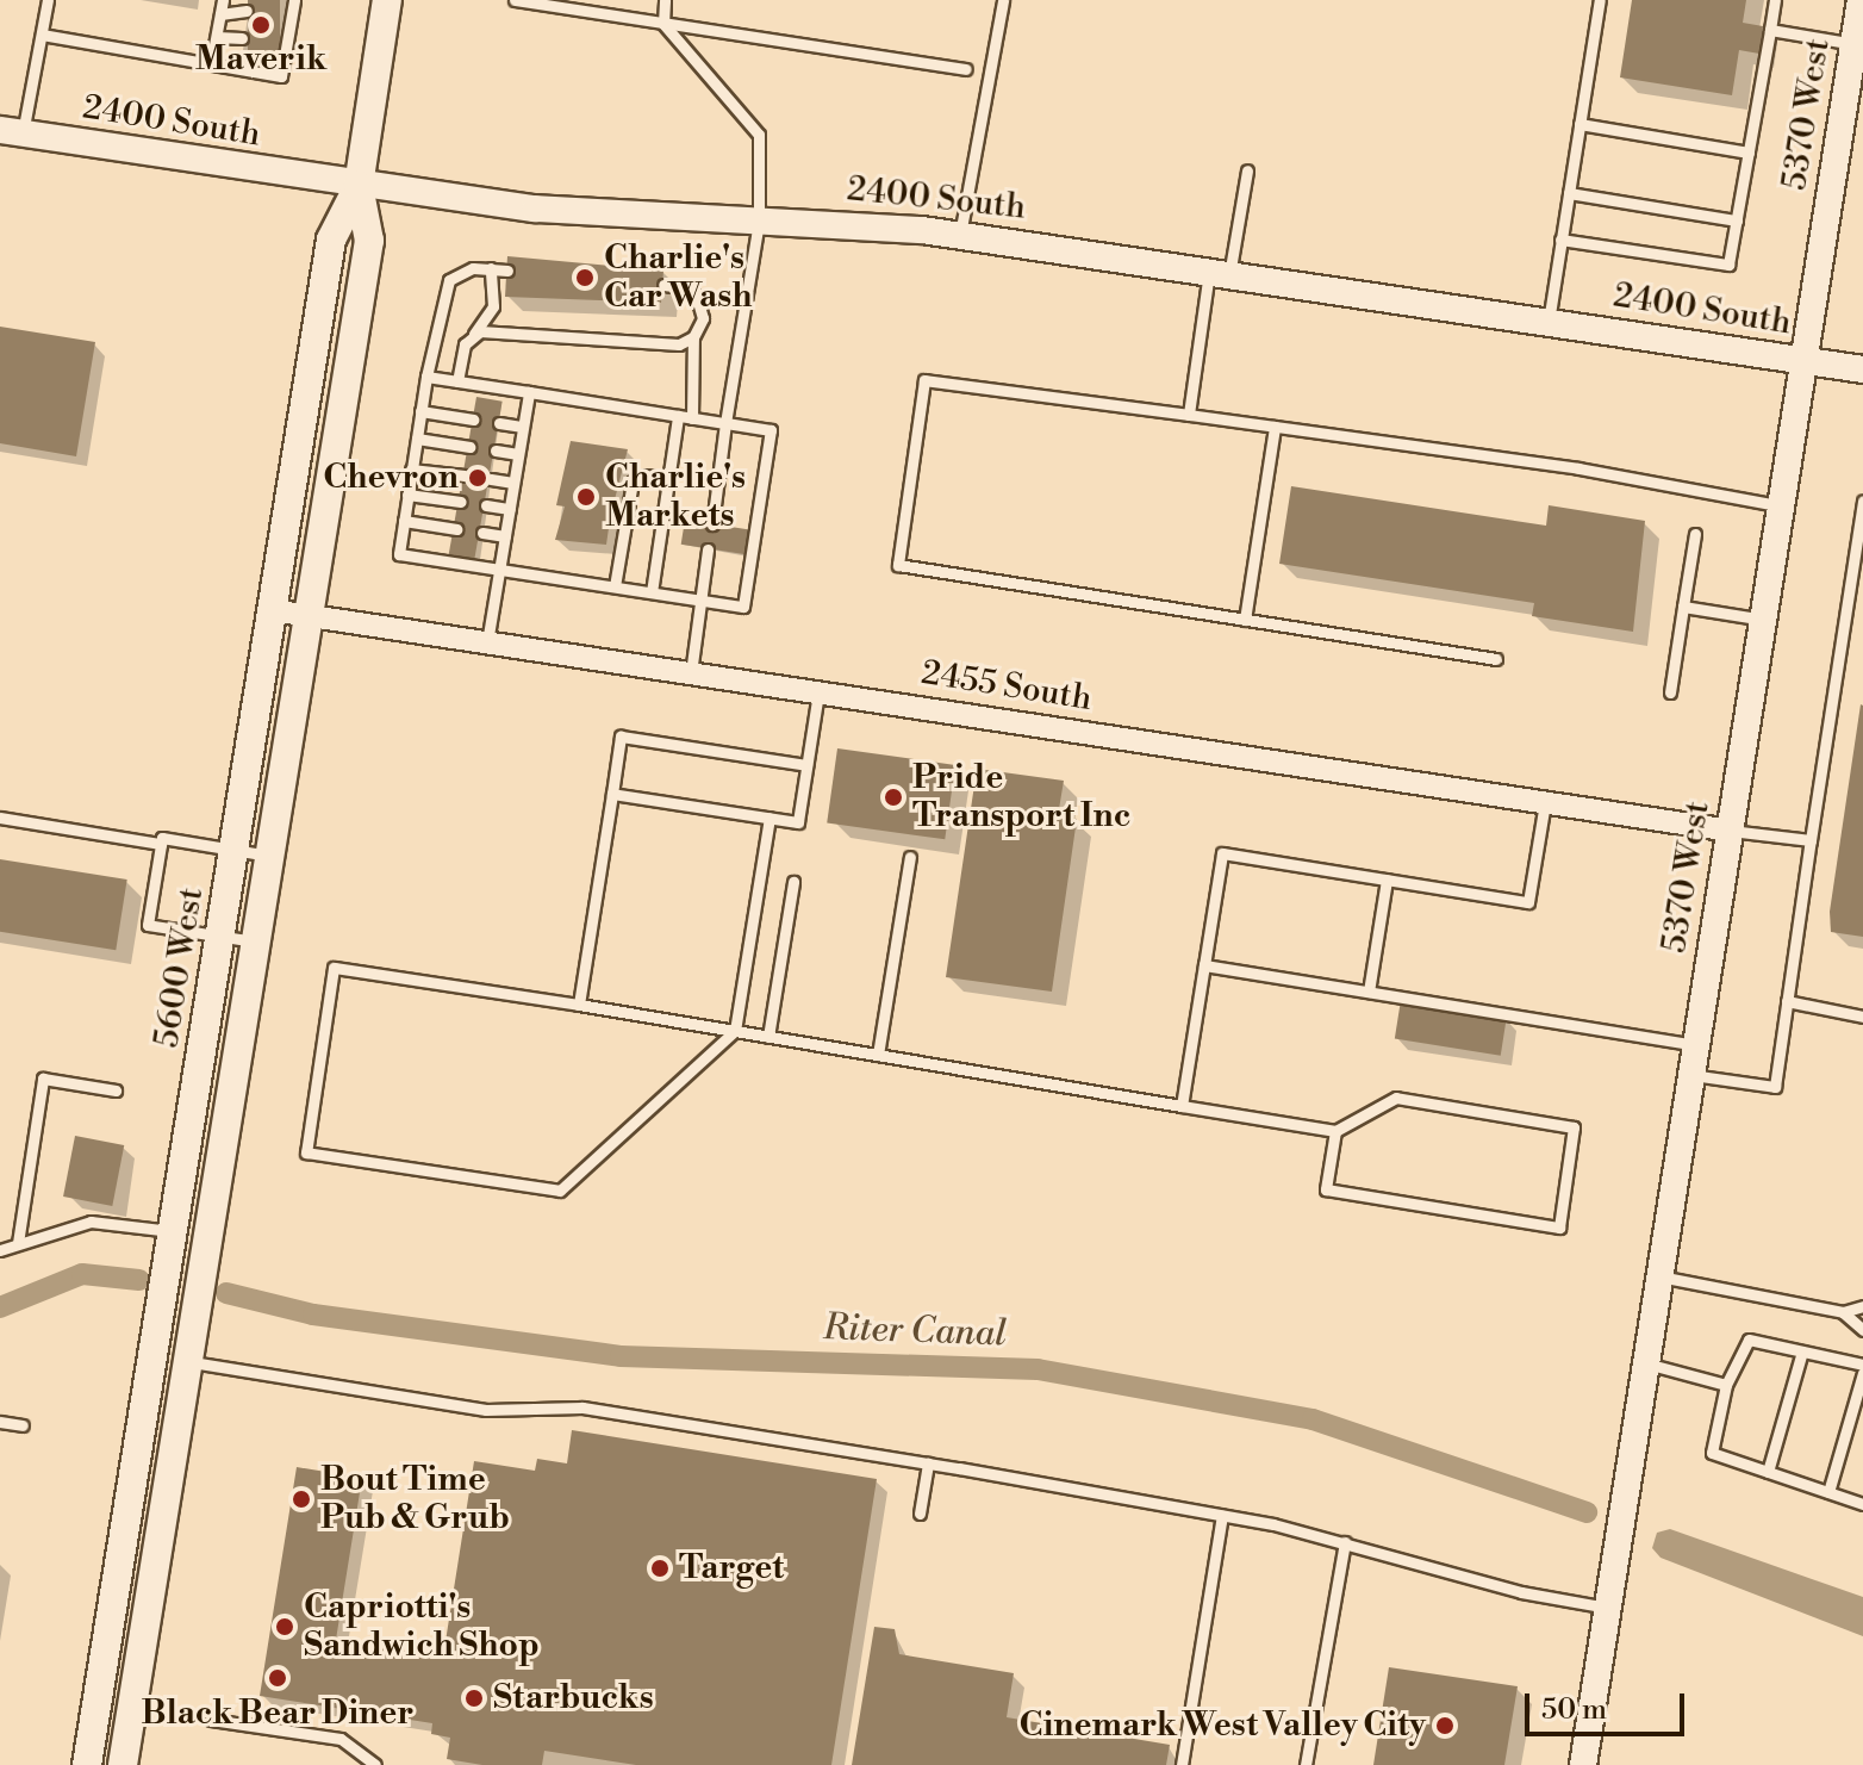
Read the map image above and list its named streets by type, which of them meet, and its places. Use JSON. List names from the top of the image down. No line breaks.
{"streets":{"main road":["5600 West"],"street":["5370 West","2400 South","2455 South"]},"crossings":[["5370 West","2400 South"],["5370 West","2455 South"],["2400 South","5600 West"],["2455 South","5600 West"]],"water":["Riter Canal"],"places":["Maverik","Charlie's Car Wash","Chevron","Charlie's Markets","Pride Transport Inc","Bout Time Pub & Grub","Target","Capriotti's Sandwich Shop","Black Bear Diner","Starbucks","Cinemark West Valley City"],"scale_bar":"50 m"}
